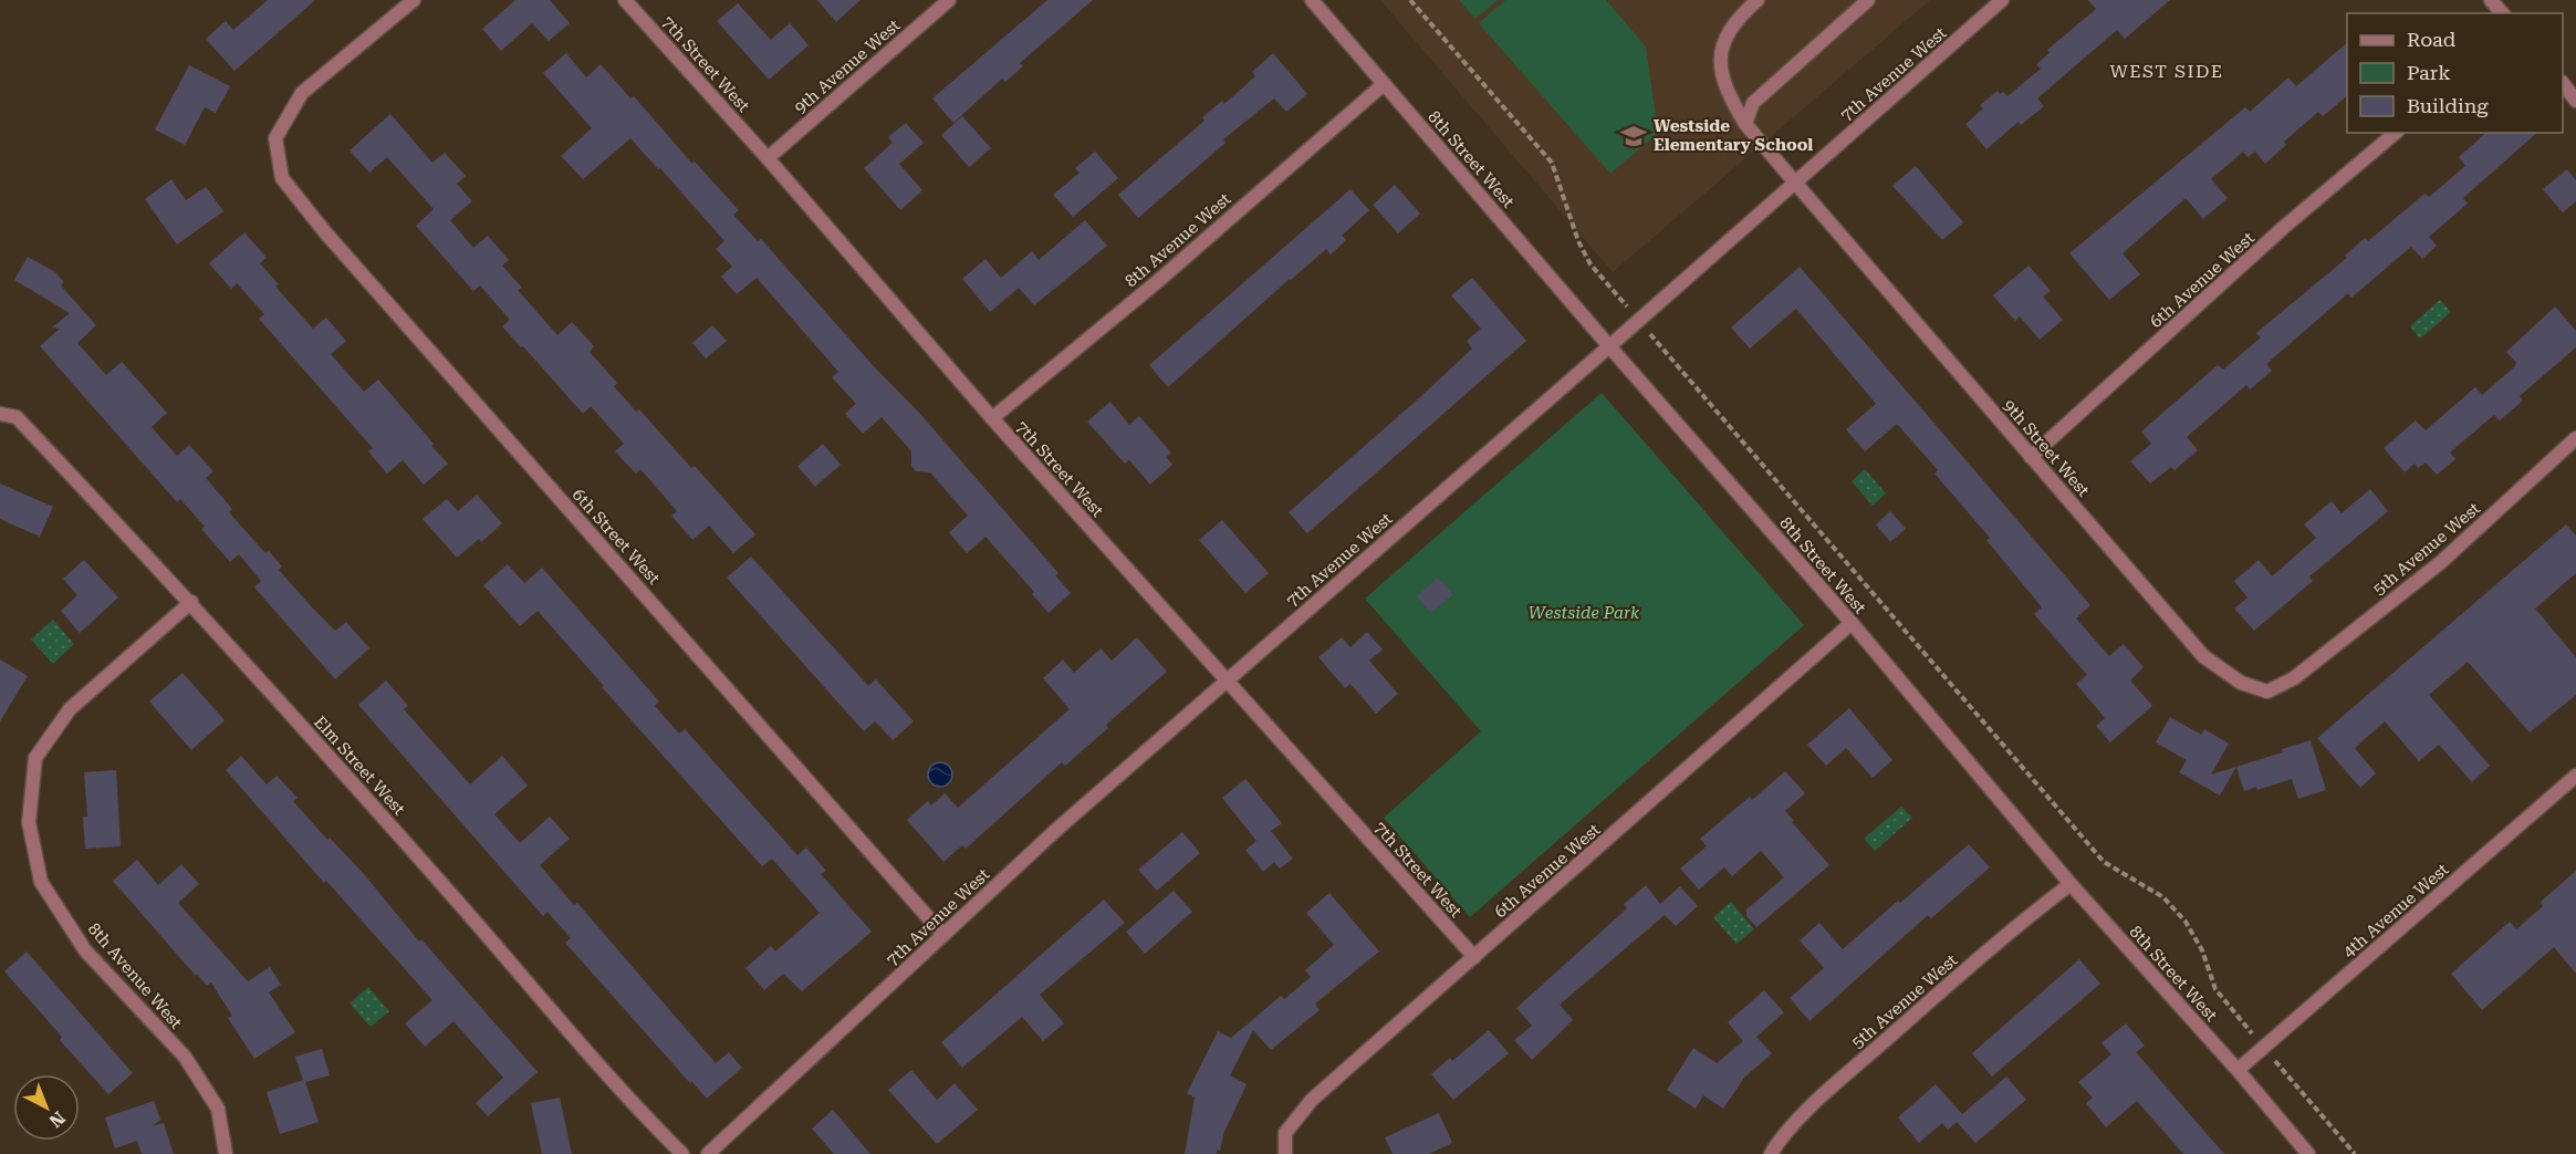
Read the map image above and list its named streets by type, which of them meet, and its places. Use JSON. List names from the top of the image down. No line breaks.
{"streets":{"street":["7th Street West","9th Avenue West","7th Avenue West","8th Street West","8th Avenue West","6th Avenue West","9th Street West","6th Street West","5th Avenue West","Elm Street West","4th Avenue West"]},"crossings":[["7th Street West","9th Avenue West"],["7th Street West","7th Avenue West"],["7th Street West","8th Avenue West"],["7th Street West","6th Avenue West"],["7th Avenue West","8th Street West"],["7th Avenue West","9th Street West"],["7th Avenue West","6th Street West"],["8th Street West","8th Avenue West"],["8th Street West","6th Avenue West"],["8th Street West","5th Avenue West"],["8th Street West","4th Avenue West"],["8th Avenue West","Elm Street West"],["6th Avenue West","9th Street West"],["9th Street West","5th Avenue West"]],"districts":["WEST SIDE"],"parks":["Westside Park"],"places":{"school or university":["Westside Elementary School"]},"legend":["Road","Park","Building"],"north":"bottom right"}
